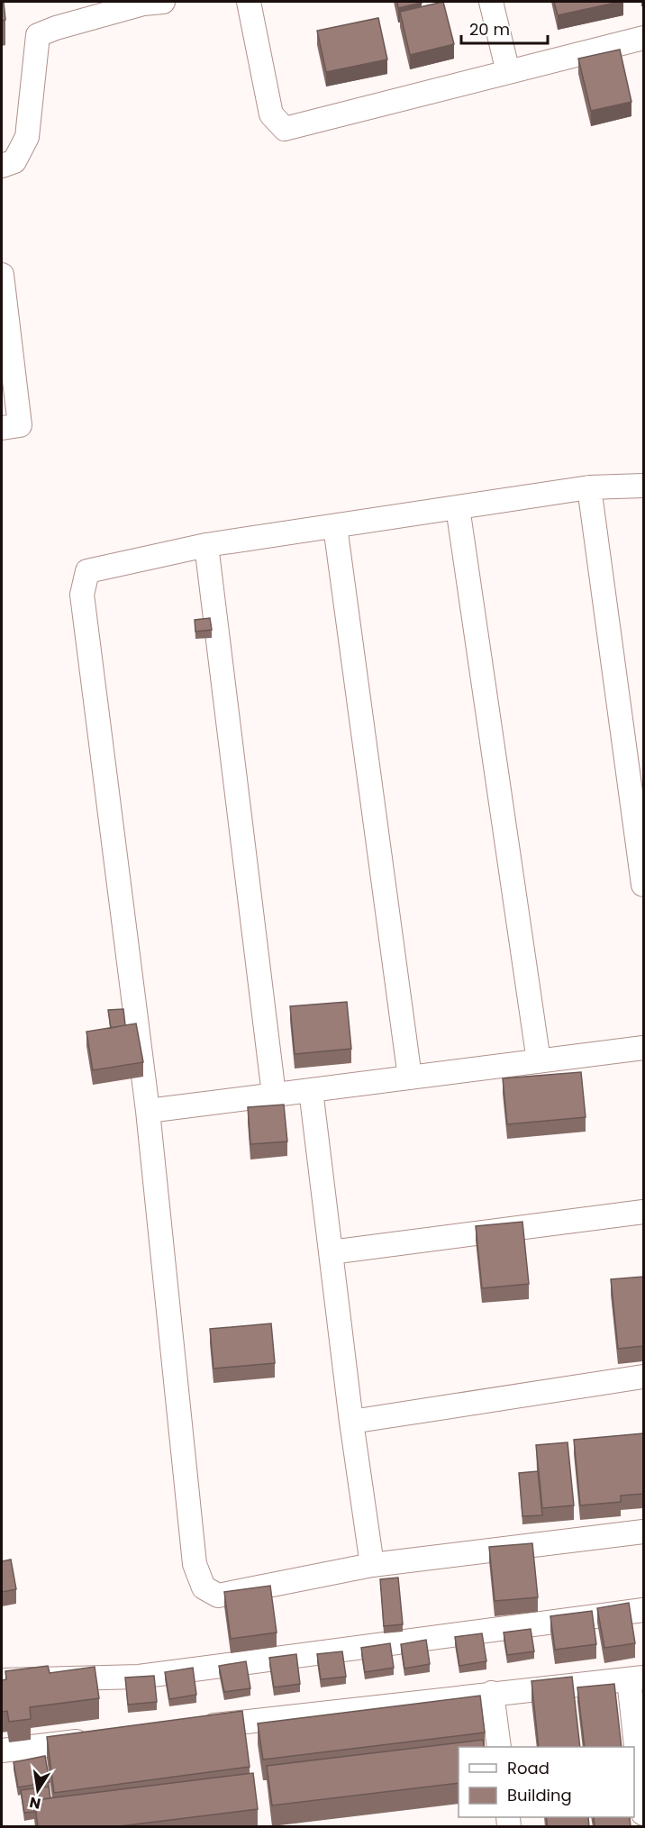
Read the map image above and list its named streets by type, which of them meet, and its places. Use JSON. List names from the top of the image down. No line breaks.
{"legend":["Road","Building"],"scale_bar":"20 m","north":"bottom"}
